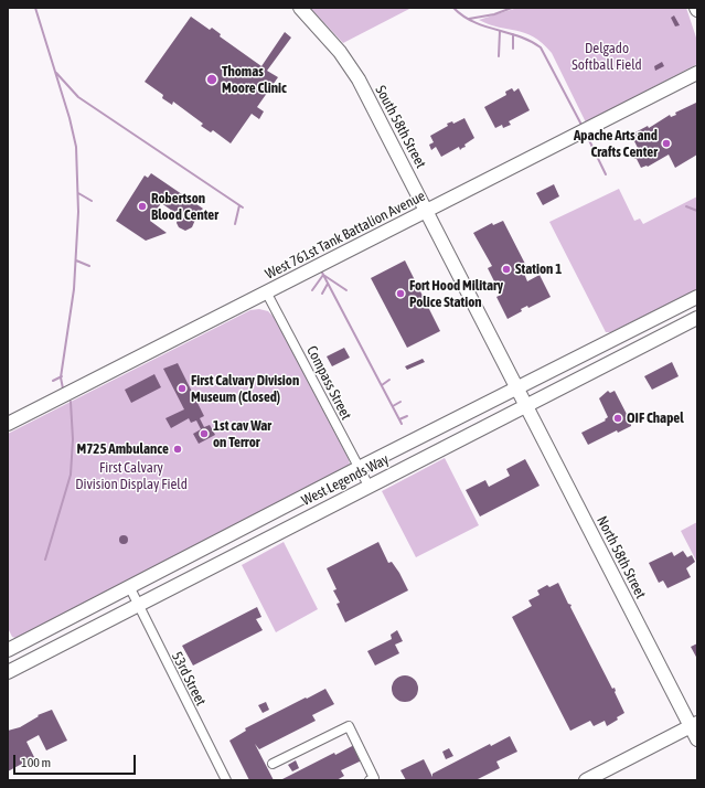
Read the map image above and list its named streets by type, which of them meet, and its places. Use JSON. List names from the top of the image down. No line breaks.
{"streets":{"street":["South 58th Street","West 761st Tank Battalion Avenue","Compass Street","West Legends Way","North 58th Street","53rd Street"]},"crossings":[["South 58th Street","West 761st Tank Battalion Avenue"],["South 58th Street","West Legends Way"],["South 58th Street","North 58th Street"],["West 761st Tank Battalion Avenue","Compass Street"],["Compass Street","West Legends Way"],["West Legends Way","North 58th Street"],["West Legends Way","53rd Street"]],"parks":["Delgado Softball Field","First Calvary Division Display Field"],"places":["Thomas Moore Clinic","Apache Arts and Crafts Center","Robertson Blood Center","Station 1","Fort Hood Military Police Station","First Calvary Division Museum (Closed)","OIF Chapel","1st cav War on Terror","M725 Ambulance"],"scale_bar":"100 m"}
